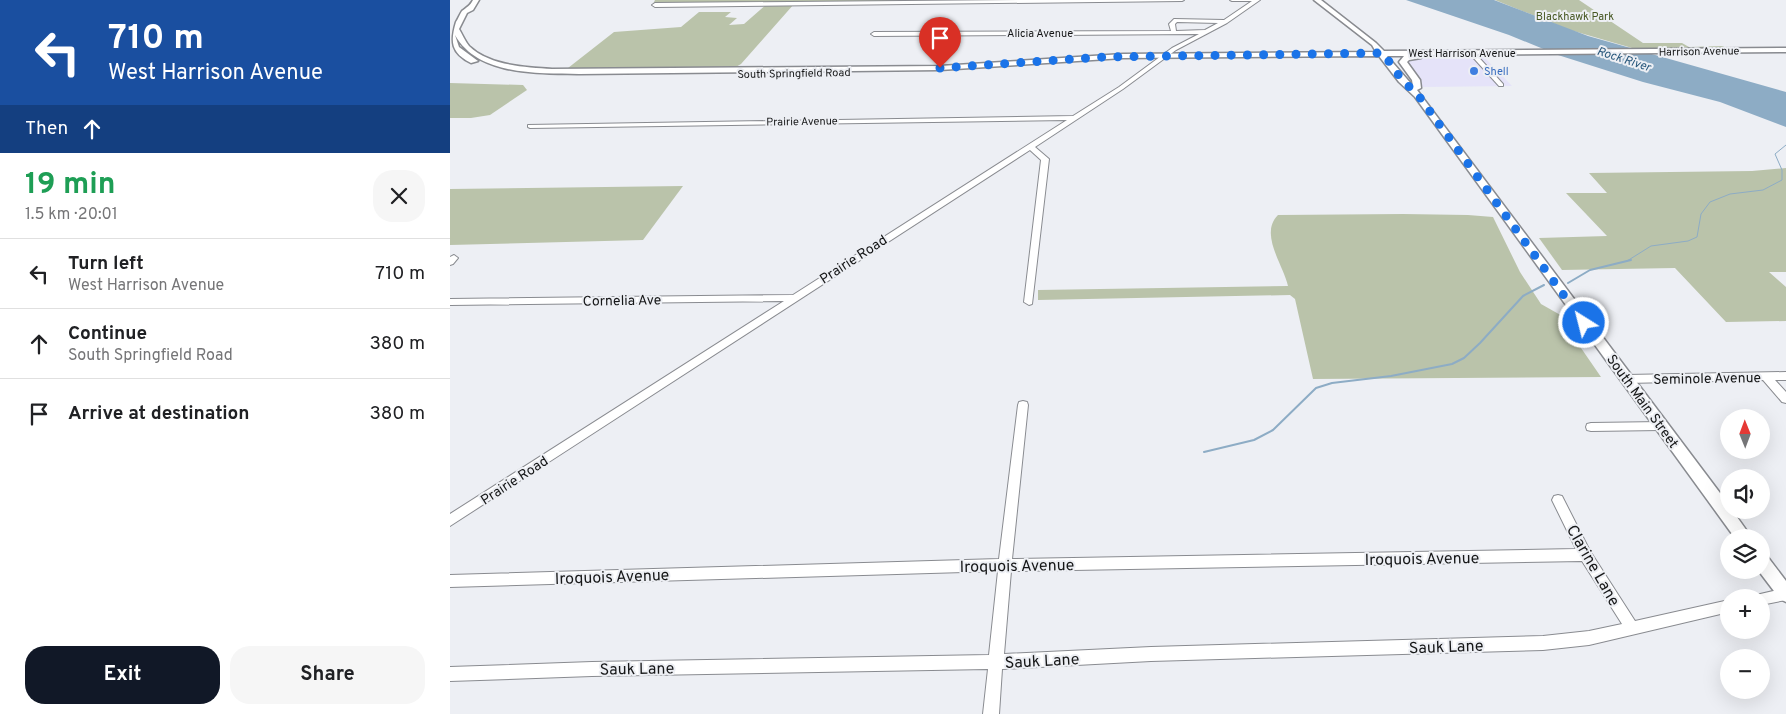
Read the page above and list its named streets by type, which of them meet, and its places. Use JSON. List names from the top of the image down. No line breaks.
{"streets":{"main road":["Harrison Avenue","West Harrison Avenue","South Springfield Road","South Main Street"],"street":["Alicia Avenue","Prairie Avenue","Prairie Road","Cornelia Ave","Seminole Avenue","Iroquois Avenue","Clarine Lane","Sauk Lane"]},"crossings":[["Alicia Avenue","Prairie Road"],["Harrison Avenue","West Harrison Avenue"],["West Harrison Avenue","South Springfield Road"],["West Harrison Avenue","Prairie Road"],["West Harrison Avenue","South Main Street"],["South Springfield Road","Prairie Road"],["Prairie Avenue","Prairie Road"],["Prairie Road","Cornelia Ave"],["Seminole Avenue","South Main Street"],["Iroquois Avenue","Clarine Lane"],["Clarine Lane","Sauk Lane"]],"water":["Rock River"],"parks":["Blackhawk Park"],"places":["Shell"],"north":"top","page":{"turn":["710 m","West Harrison Avenue"],"then":"Then","heading":["19 min","1.5 km · 20:01"],"list":[{"name":"Turn left","note":"West Harrison Avenue","value":"710 m"},{"name":"Continue","note":"South Springfield Road","value":"380 m"},{"name":"Arrive at destination","value":"380 m"}],"map_buttons":["+","−"],"buttons":["Exit","Share"]}}
